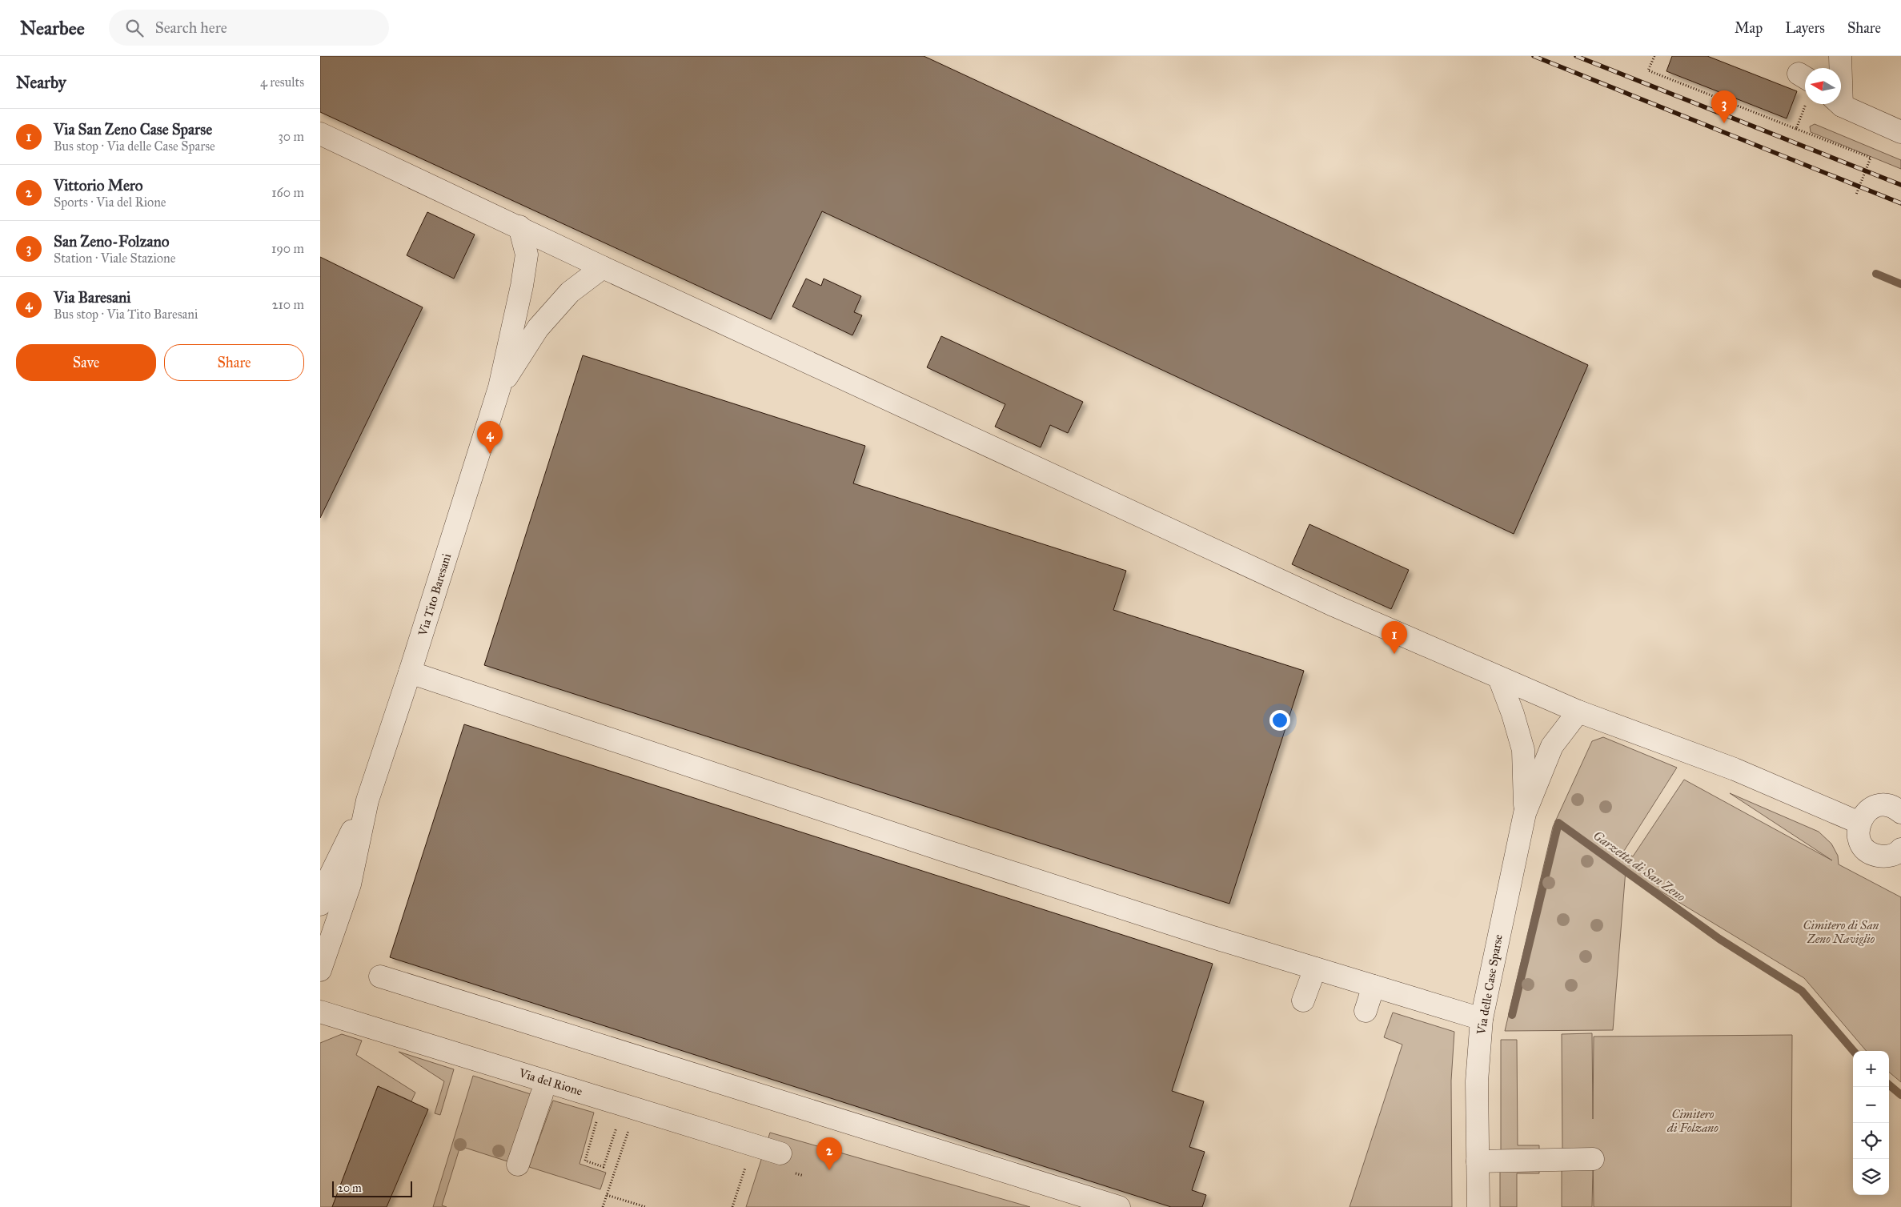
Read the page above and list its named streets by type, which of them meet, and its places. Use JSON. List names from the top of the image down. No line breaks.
{"streets":{"street":["Via Tito Baresani","Via delle Case Sparse","Via del Rione"]},"water":["Garzetta di San Zeno"],"parks":["Cimitero di San Zeno Naviglio","Cimitero di Folzano"],"scale_bar":"20 m","north":"left","page":{"header":"Nearbee","search":"Search here","nav":["Map","Layers","Share"],"heading":["Nearby","4 results"],"pins":["3","4","1","2"],"list":[{"mark":"1","name":"Via San Zeno Case Sparse","note":"Bus stop · Via delle Case Sparse","value":"30 m"},{"mark":"2","name":"Vittorio Mero","note":"Sports · Via del Rione","value":"160 m"},{"mark":"3","name":"San Zeno-Folzano","note":"Station · Viale Stazione","value":"190 m"},{"mark":"4","name":"Via Baresani","note":"Bus stop · Via Tito Baresani","value":"210 m"}],"buttons":["Save","Share"],"map_buttons":["+","−"],"scale":"20 m"}}
